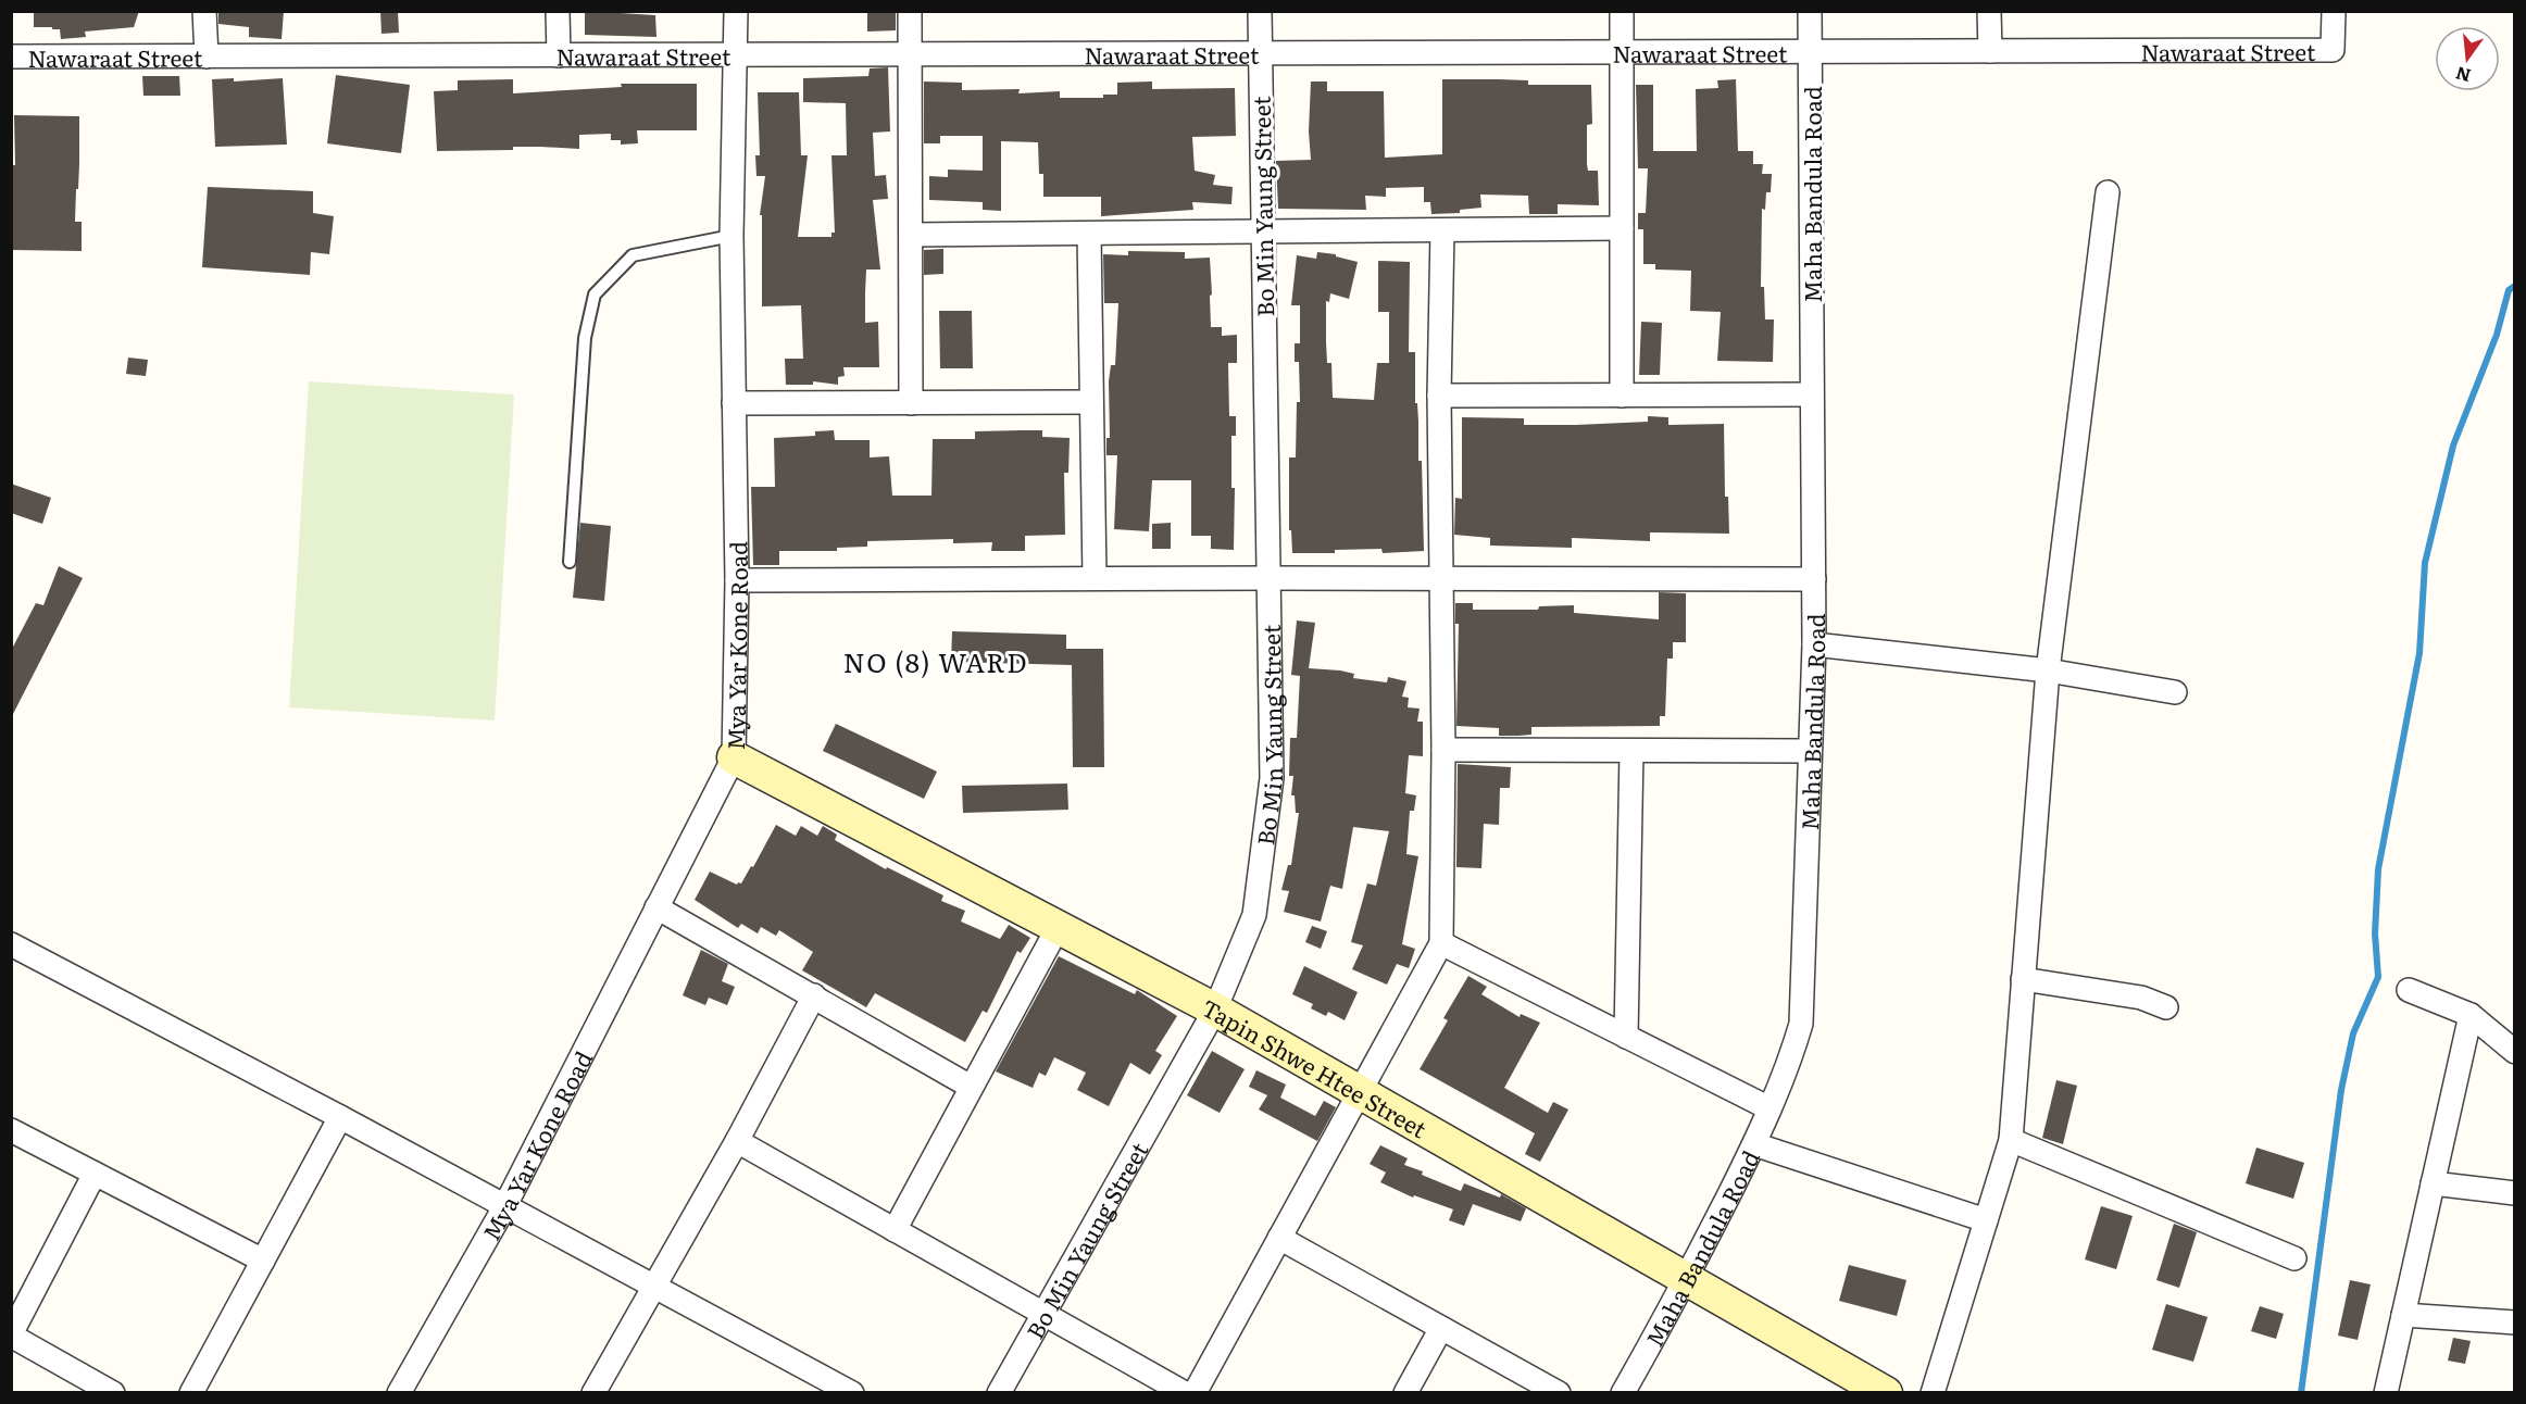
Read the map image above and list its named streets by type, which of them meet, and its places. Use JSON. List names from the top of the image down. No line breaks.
{"streets":{"street":["Nawaraat Street","Maha Bandula Road","Bo Min Yaung Street","Mya Yar Kone Road","Tapin Shwe Htee Street"]},"crossings":[["Nawaraat Street","Maha Bandula Road"],["Nawaraat Street","Bo Min Yaung Street"],["Nawaraat Street","Mya Yar Kone Road"],["Maha Bandula Road","Tapin Shwe Htee Street"],["Bo Min Yaung Street","Tapin Shwe Htee Street"],["Mya Yar Kone Road","Tapin Shwe Htee Street"]],"districts":["NO (8) WARD"],"north":"bottom"}
